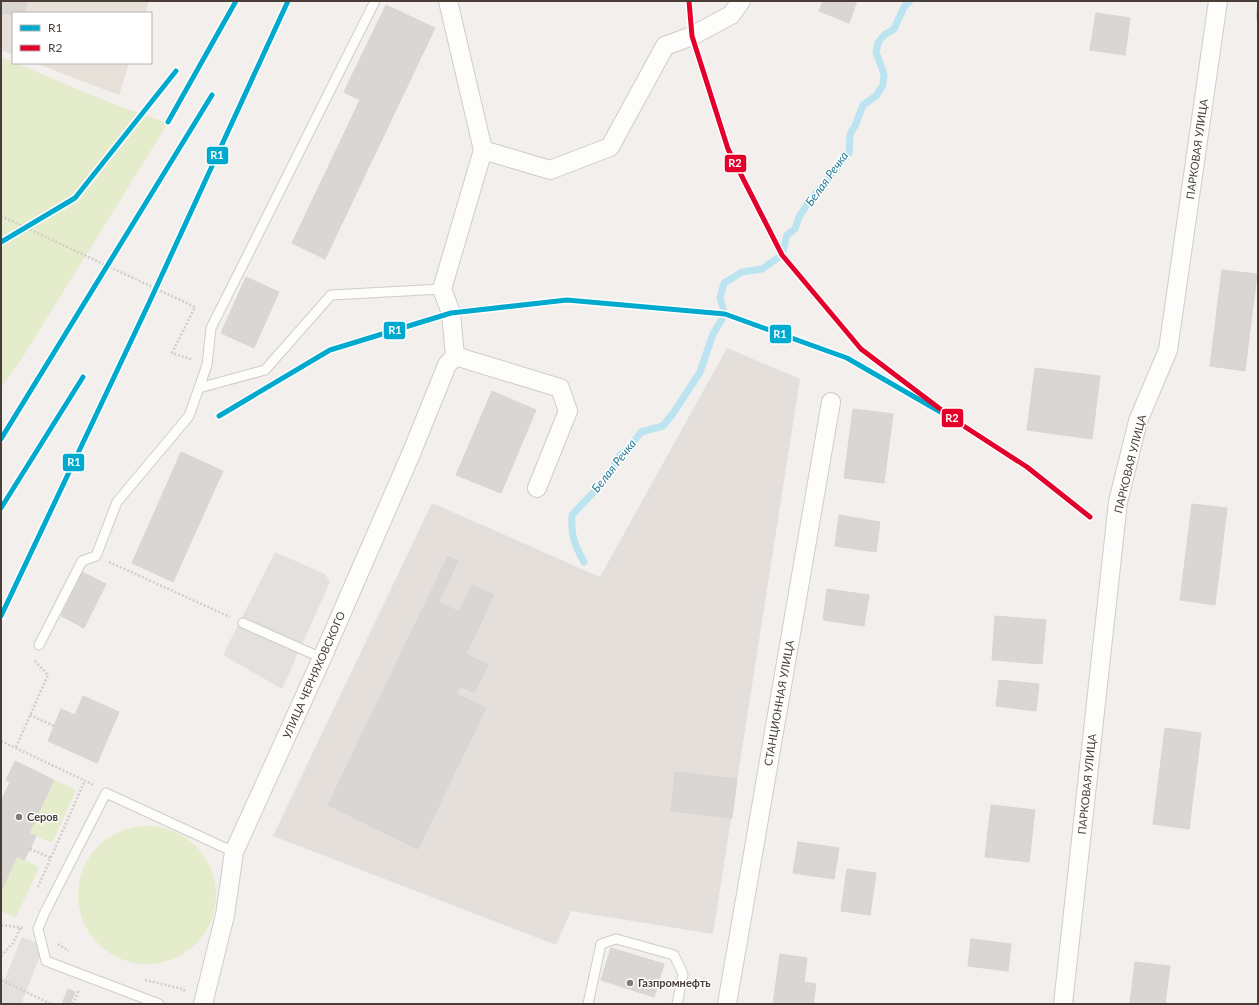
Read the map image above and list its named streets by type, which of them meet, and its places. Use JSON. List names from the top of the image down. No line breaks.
{"streets":{"street":["ПАРКОВАЯ УЛИЦА","УЛИЦА ЧЕРНЯХОВСКОГО","СТАНЦИОННАЯ УЛИЦА"]},"water":["Белая Речка"],"places":["Серов","Газпромнефть"],"lines":["transit line R1","transit line R2"],"legend":["R1","R2"]}
